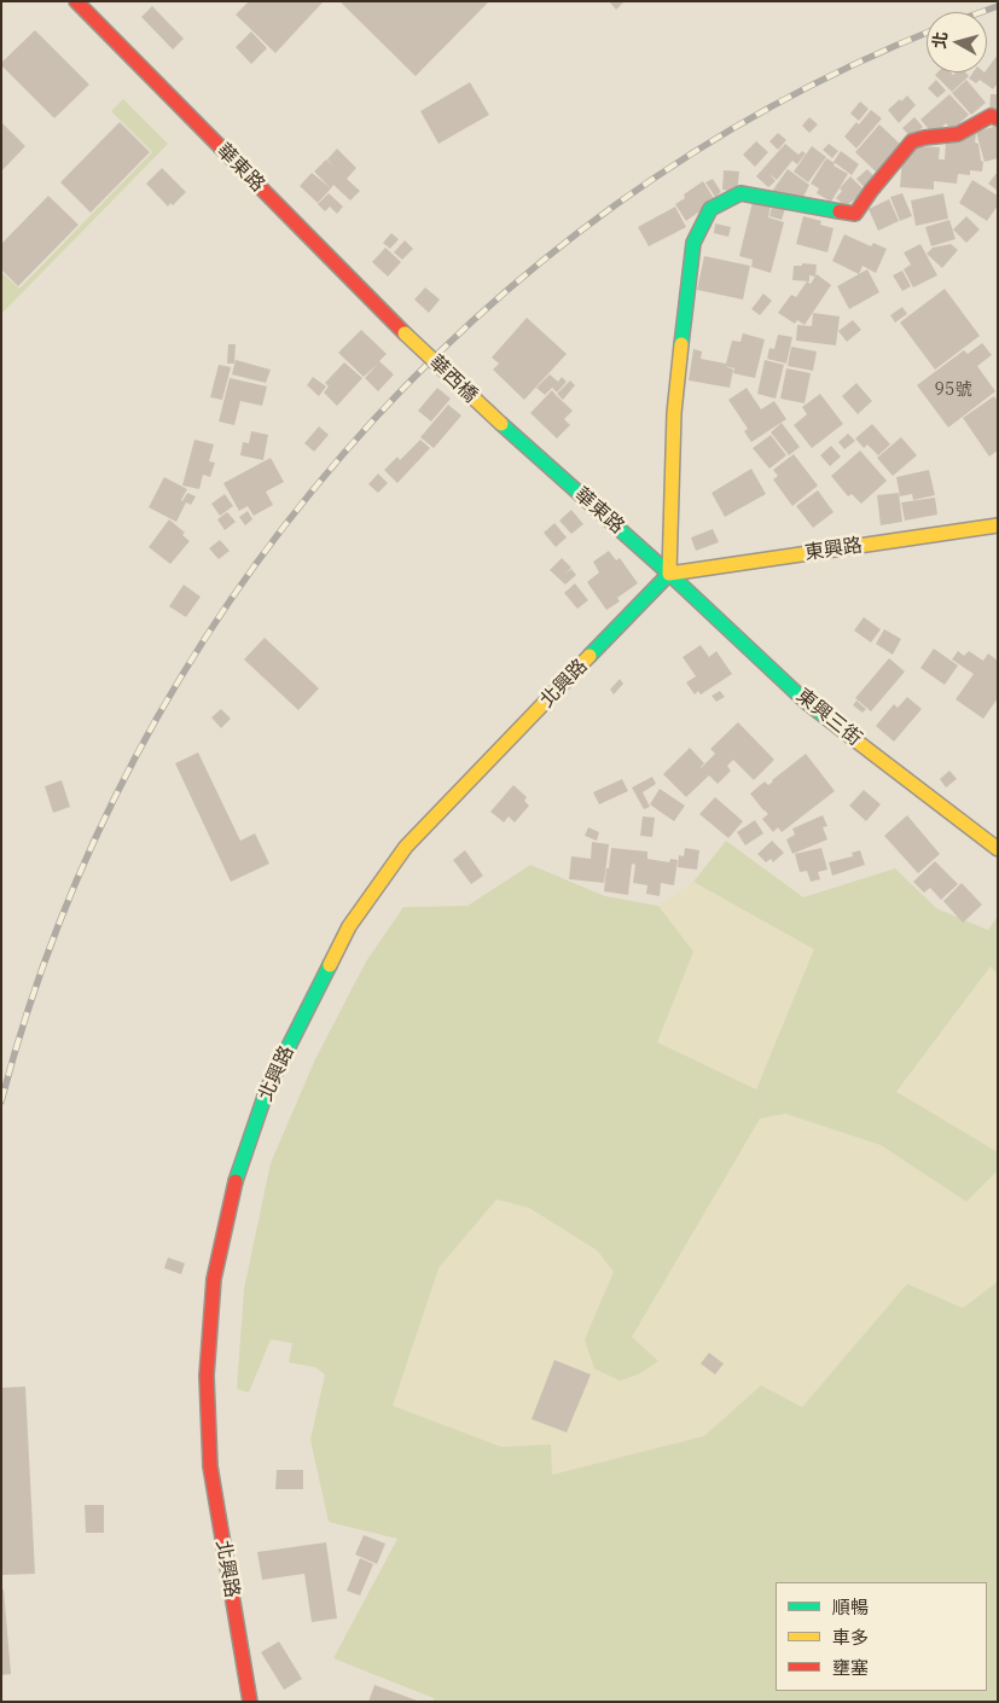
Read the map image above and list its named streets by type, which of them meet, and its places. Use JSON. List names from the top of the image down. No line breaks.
{"streets":{"street":["華東路","華西橋","東興路","北興路","東興三街"]},"crossings":[["華東路","華西橋"],["華東路","東興路"],["華東路","北興路"],["華東路","東興三街"],["東興路","北興路"],["東興路","東興三街"],["北興路","東興三街"]],"house_numbers":["95號"],"legend":["順暢","車多","壅塞"],"north":"left"}
